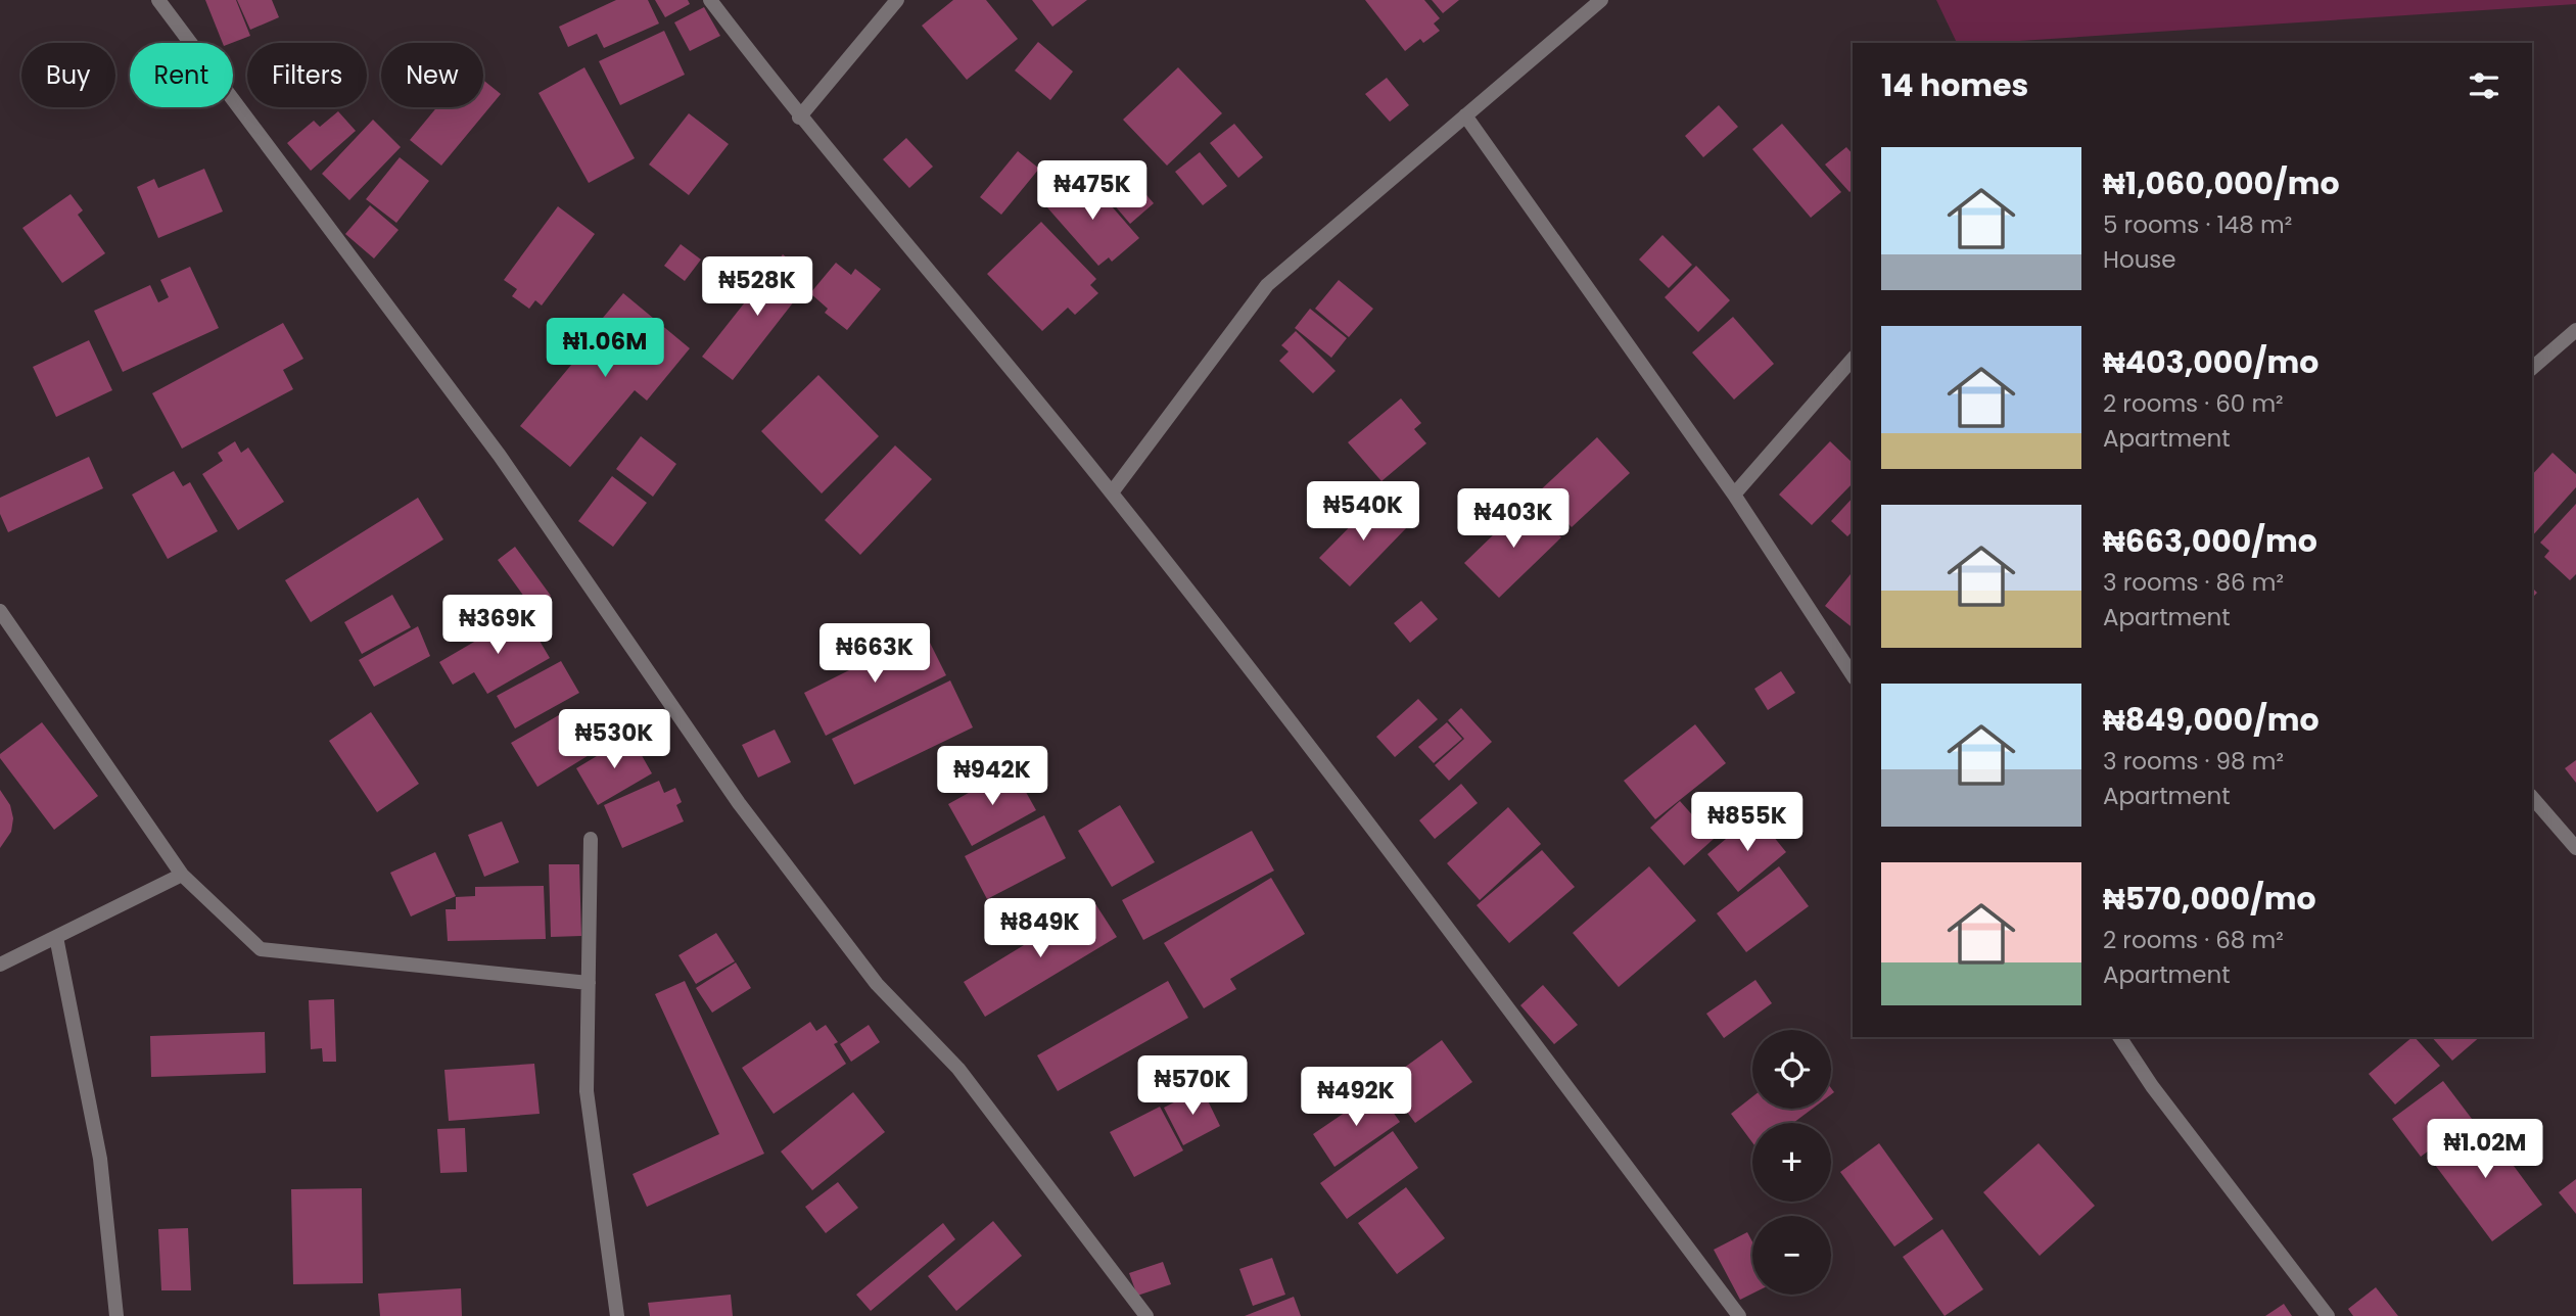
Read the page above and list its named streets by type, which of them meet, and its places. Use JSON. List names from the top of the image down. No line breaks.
{"page":{"chip":["Buy","Rent","Filters","New"],"heading":"14 homes","list":[{"name":"₦1,060,000/mo","note":"5 rooms · 148 m² · House"},{"name":"₦403,000/mo","note":"2 rooms · 60 m² · Apartment"},{"name":"₦663,000/mo","note":"3 rooms · 86 m² · Apartment"},{"name":"₦849,000/mo","note":"3 rooms · 98 m² · Apartment"},{"name":"₦570,000/mo","note":"2 rooms · 68 m² · Apartment"}],"price":["₦475K","₦528K","₦1.06M","₦540K","₦403K","₦369K","₦663K","₦530K","₦942K","₦855K","₦849K","₦570K","₦492K","₦1.02M"],"map_buttons":["+","−"]}}
